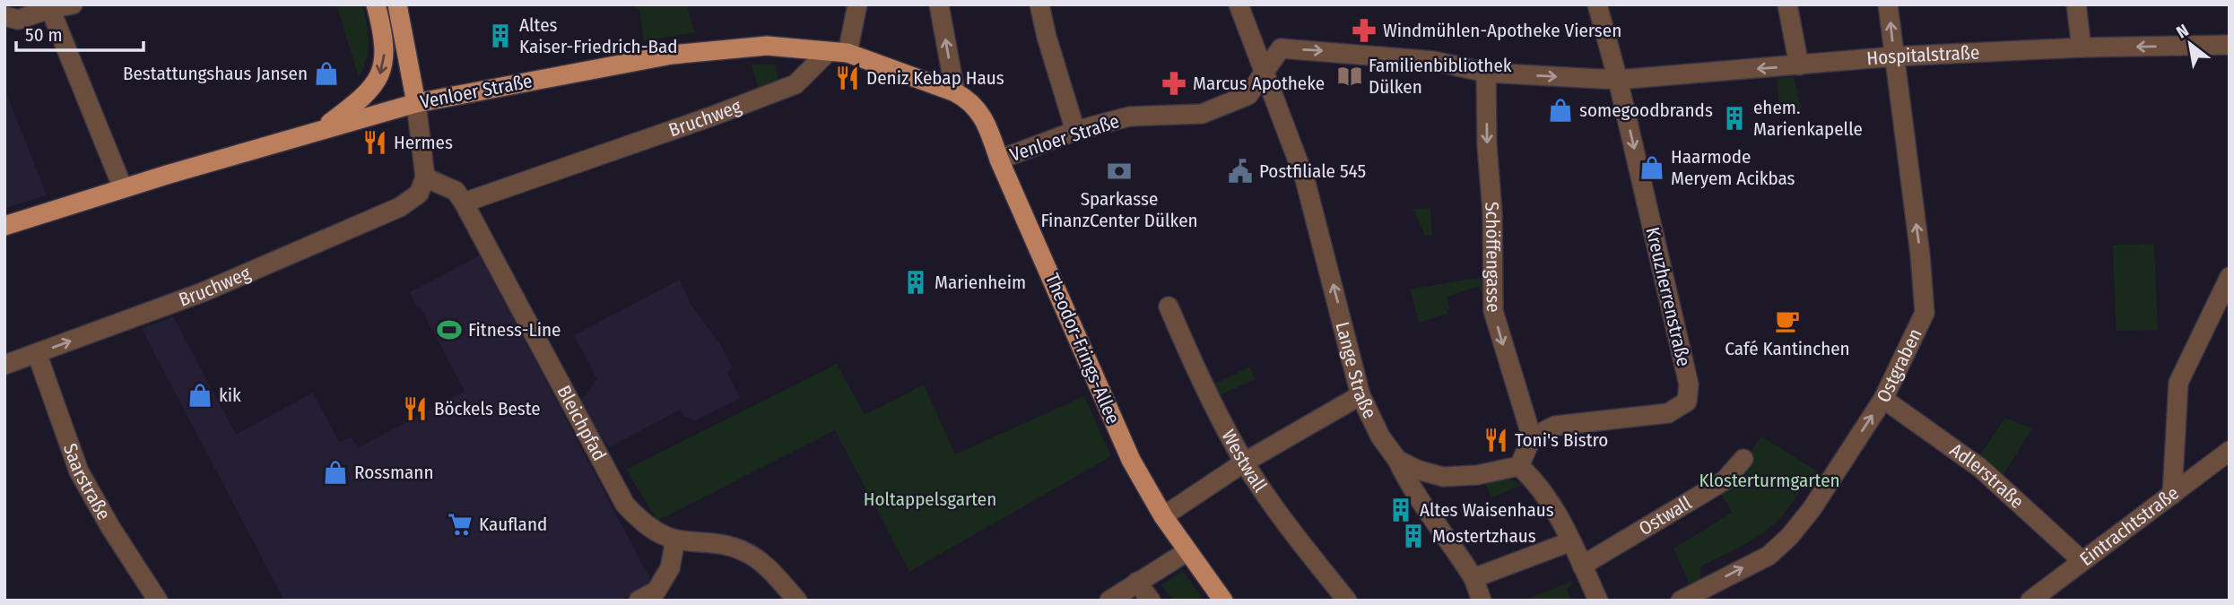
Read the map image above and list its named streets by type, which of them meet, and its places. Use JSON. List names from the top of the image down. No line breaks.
{"streets":{"main road":["Venloer Straße","Theodor-Frings-Allee"],"street":["Hospitalstraße","Bruchweg","Schöffengasse","Kreuzherrenstraße","Ostgraben","Lange Straße","Bleichpfad","Westwall","Adlerstraße","Saarstraße","Ostwall","Eintrachtstraße"]},"crossings":[["Hospitalstraße","Venloer Straße"],["Hospitalstraße","Schöffengasse"],["Hospitalstraße","Kreuzherrenstraße"],["Hospitalstraße","Ostgraben"],["Venloer Straße","Bruchweg"],["Venloer Straße","Schöffengasse"],["Venloer Straße","Theodor-Frings-Allee"],["Venloer Straße","Lange Straße"],["Bruchweg","Bleichpfad"],["Bruchweg","Saarstraße"],["Schöffengasse","Kreuzherrenstraße"],["Ostgraben","Adlerstraße"],["Adlerstraße","Eintrachtstraße"]],"one_way":["Bruchweg","Schöffengasse","Ostgraben","Lange Straße"],"parks":["Klosterturmgarten","Holtappelsgarten"],"places":{"pharmacy":["Windmühlen-Apotheke Viersen","Marcus Apotheke"],"building":["Altes Kaiser-Friedrich-Bad","ehem. Marienkapelle","Marienheim","Altes Waisenhaus","Mostertzhaus"],"shop":["Bestattungshaus Jansen","somegoodbrands","Haarmode Meryem Acikbas","kik","Rossmann"],"library":["Familienbibliothek Dülken"],"restaurant":["Deniz Kebap Haus","Hermes","Böckels Beste","Toni's Bistro"],"bank":["Sparkasse FinanzCenter Dülken"],"public building":["Postfiliale 545"],"cafe":["Café Kantinchen"],"sports":["Fitness-Line"],"supermarket":["Kaufland"]},"scale_bar":"50 m","north":"top left"}
